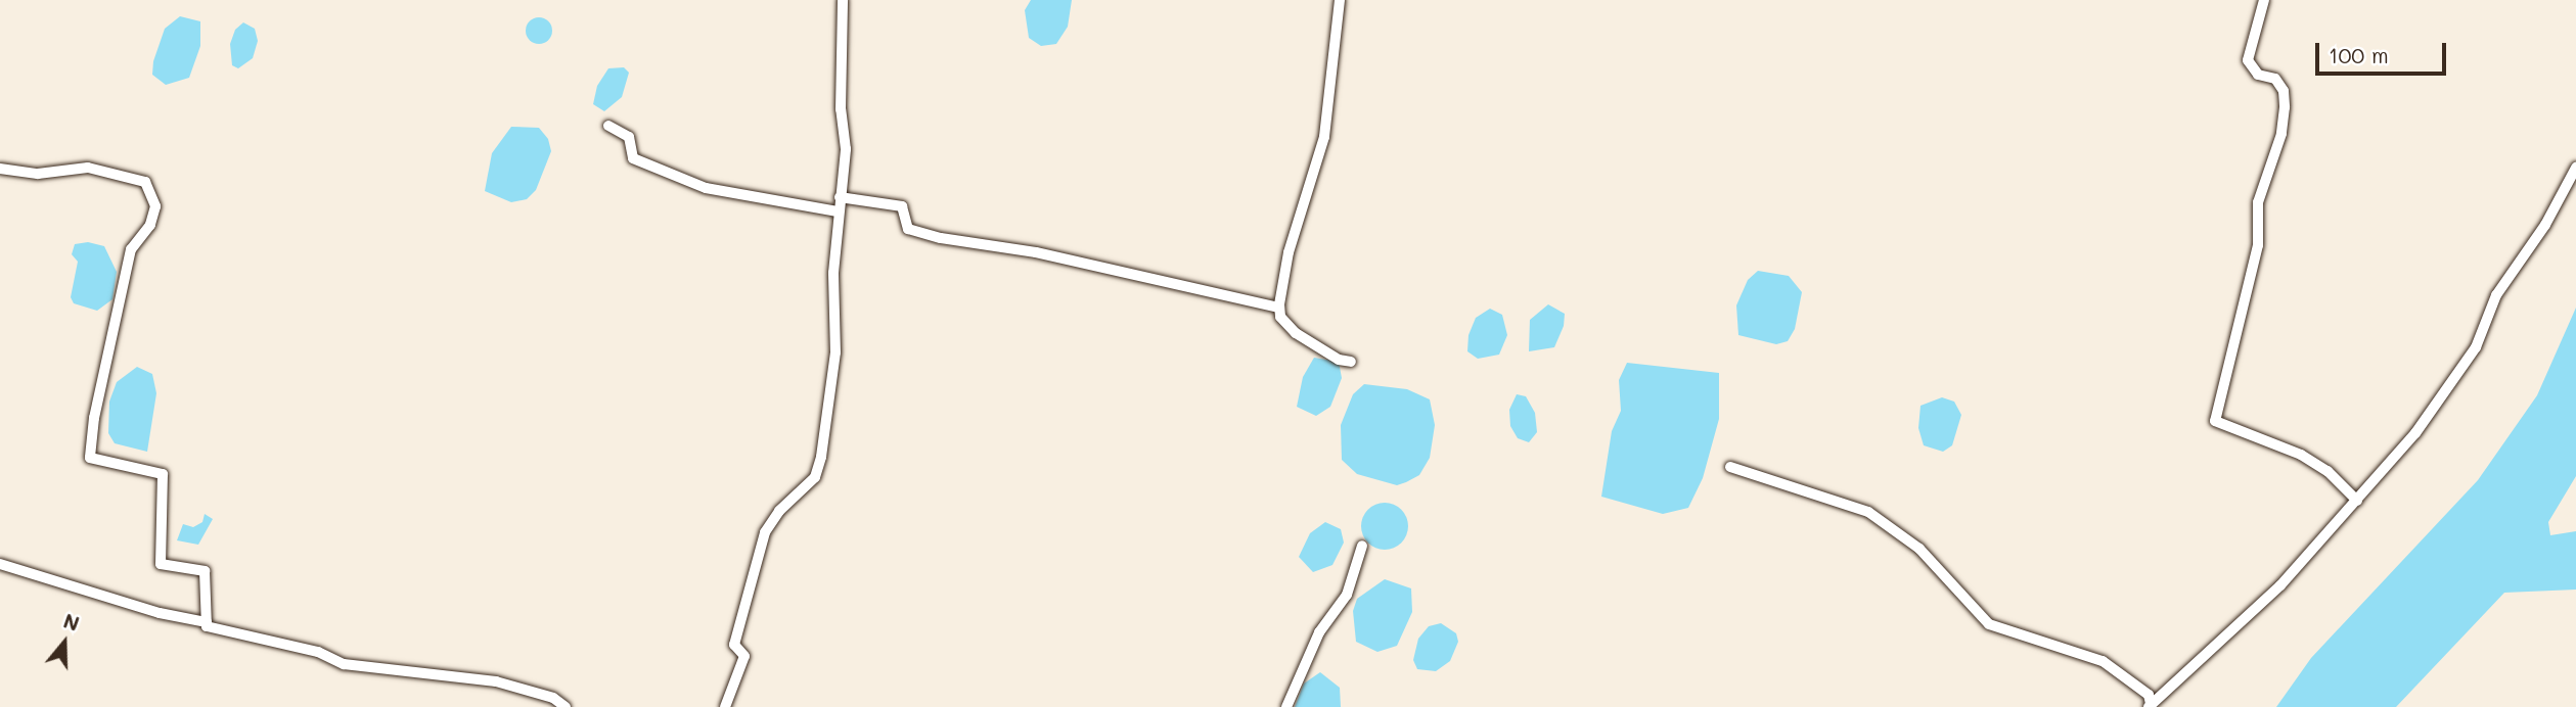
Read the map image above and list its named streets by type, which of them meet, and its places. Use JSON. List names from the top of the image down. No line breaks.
{"scale_bar":"100 m","north":"top"}
